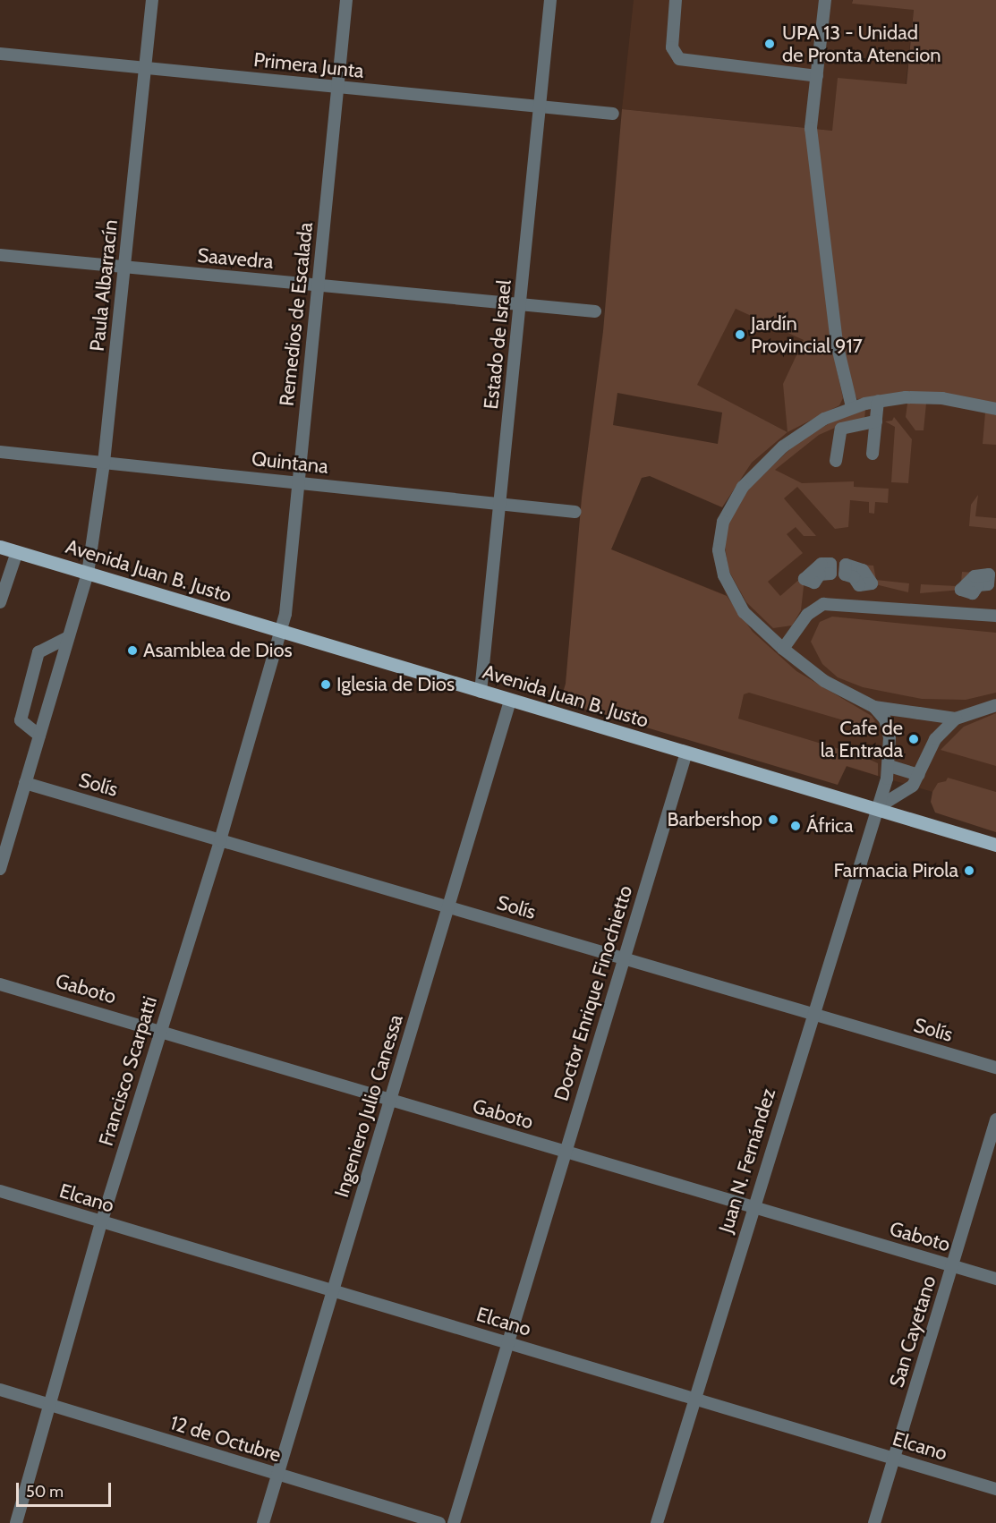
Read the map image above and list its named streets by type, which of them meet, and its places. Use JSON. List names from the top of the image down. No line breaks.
{"streets":{"main road":["Avenida Juan B. Justo"],"street":["Primera Junta","Saavedra","Paula Albarracín","Remedios de Escalada","Estado de Israel","Quintana","Solís","Gaboto","Doctor Enrique Finochietto","Francisco Scarpatti","Ingeniero Julio Canessa","Juan N. Fernández","Elcano","San Cayetano","12 de Octubre"]},"crossings":[["Primera Junta","Paula Albarracín"],["Primera Junta","Remedios de Escalada"],["Primera Junta","Estado de Israel"],["Saavedra","Paula Albarracín"],["Saavedra","Remedios de Escalada"],["Saavedra","Estado de Israel"],["Paula Albarracín","Quintana"],["Paula Albarracín","Avenida Juan B. Justo"],["Paula Albarracín","Solís"],["Remedios de Escalada","Quintana"],["Remedios de Escalada","Avenida Juan B. Justo"],["Remedios de Escalada","Francisco Scarpatti"],["Estado de Israel","Quintana"],["Estado de Israel","Avenida Juan B. Justo"],["Avenida Juan B. Justo","Doctor Enrique Finochietto"],["Avenida Juan B. Justo","Francisco Scarpatti"],["Avenida Juan B. Justo","Ingeniero Julio Canessa"],["Avenida Juan B. Justo","Juan N. Fernández"],["Solís","Doctor Enrique Finochietto"],["Solís","Francisco Scarpatti"],["Solís","Ingeniero Julio Canessa"],["Solís","Juan N. Fernández"],["Gaboto","Doctor Enrique Finochietto"],["Gaboto","Francisco Scarpatti"],["Gaboto","Ingeniero Julio Canessa"],["Gaboto","Juan N. Fernández"],["Gaboto","San Cayetano"],["Doctor Enrique Finochietto","Elcano"],["Francisco Scarpatti","Elcano"],["Francisco Scarpatti","12 de Octubre"],["Ingeniero Julio Canessa","Elcano"],["Ingeniero Julio Canessa","12 de Octubre"],["Juan N. Fernández","Elcano"],["Elcano","San Cayetano"]],"places":["UPA 13 - Unidad de Pronta Atencion","Jardín Provincial 917","Asamblea de Dios","Iglesia de Dios","Cafe de la Entrada","Barbershop","África","Farmacia Pirola"],"scale_bar":"50 m"}
